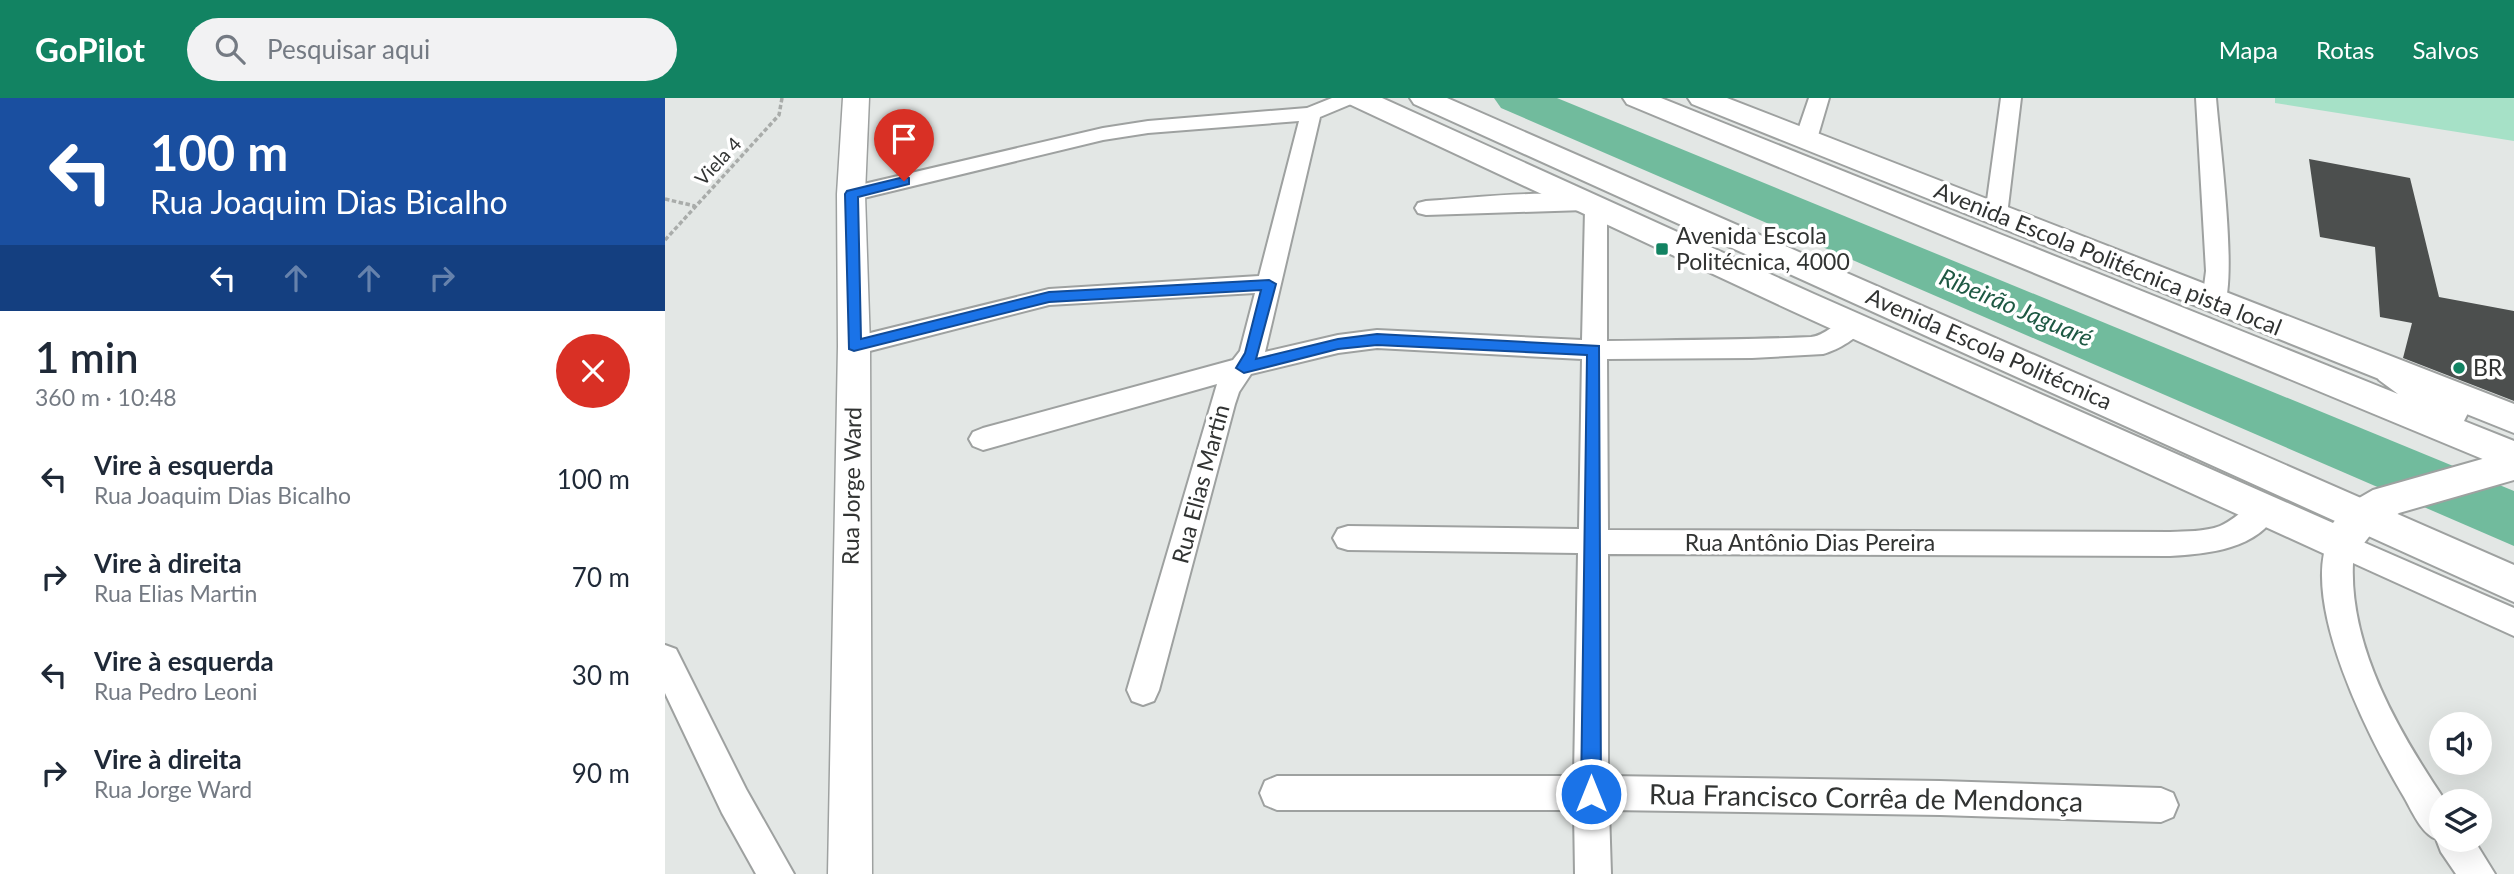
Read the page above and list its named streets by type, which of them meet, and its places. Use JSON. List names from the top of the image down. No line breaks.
{"streets":{"main road":["Avenida Escola Politécnica pista local","Avenida Escola Politécnica"],"street":["Rua Elias Martin","Rua Jorge Ward","Rua Antônio Dias Pereira","Rua Francisco Corrêa de Mendonça"],"path":["Viela 4"]},"crossings":[["Avenida Escola Politécnica","Rua Antônio Dias Pereira"]],"water":["Ribeirão Jaguaré"],"places":{"transit":["Avenida Escola Politécnica, 4000"],"other":["BR"]},"page":{"header":"GoPilot","search":"Pesquisar aqui","nav":["Mapa","Rotas","Salvos"],"turn":["100 m","Rua Joaquim Dias Bicalho"],"heading":["1 min","360 m · 10:48"],"list":[{"name":"Vire à esquerda","note":"Rua Joaquim Dias Bicalho","value":"100 m"},{"name":"Vire à direita","note":"Rua Elias Martin","value":"70 m"},{"name":"Vire à esquerda","note":"Rua Pedro Leoni","value":"30 m"},{"name":"Vire à direita","note":"Rua Jorge Ward","value":"90 m"}]}}
